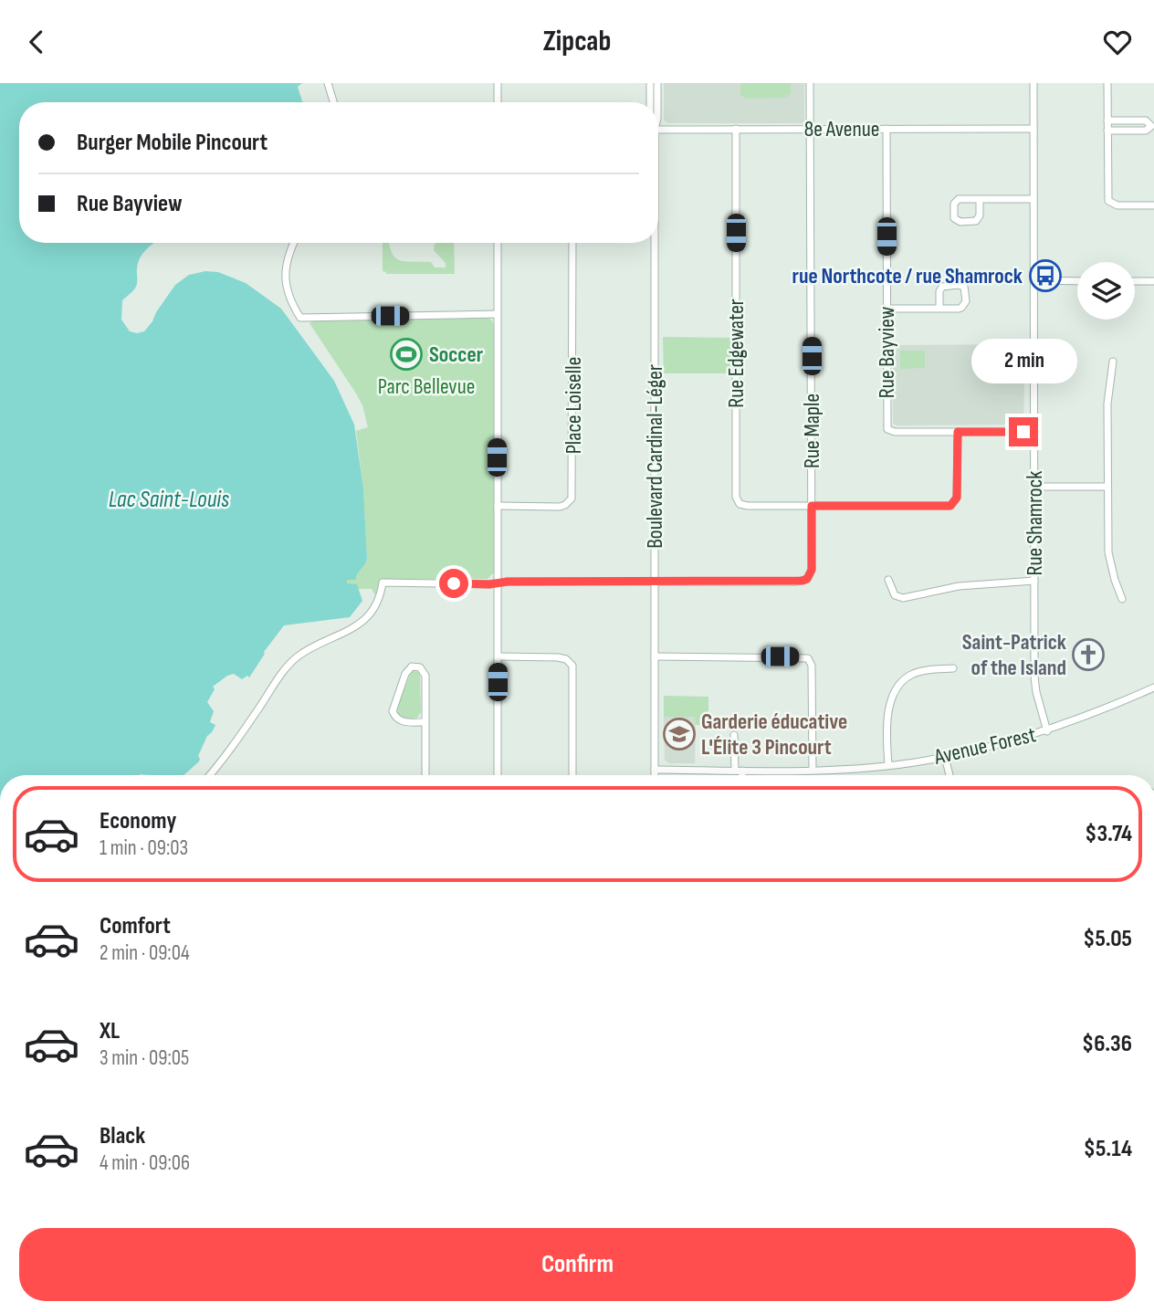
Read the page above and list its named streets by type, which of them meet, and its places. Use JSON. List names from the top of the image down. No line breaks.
{"streets":{"street":["8e Avenue","Rue Bayview","Rue Edgewater","Place Loiselle","Rue Maple","Boulevard Cardinal-Léger","Rue Shamrock","Avenue Forest"]},"crossings":[["8e Avenue","Rue Bayview"],["8e Avenue","Rue Edgewater"],["8e Avenue","Rue Maple"],["8e Avenue","Rue Shamrock"],["Rue Bayview","Rue Shamrock"],["Rue Edgewater","Rue Maple"],["Rue Maple","Boulevard Cardinal-Léger"],["Boulevard Cardinal-Léger","Avenue Forest"],["Rue Shamrock","Avenue Forest"]],"water":["Lac Saint-Louis"],"parks":["Parc Bellevue"],"places":{"bus stop":["rue Northcote / rue Shamrock"],"sports":["Soccer"],"church":["Saint-Patrick of the Island"],"school or university":["Garderie éducative L'Élite 3 Pincourt"]},"page":{"header":"Zipcab","banner":["Burger Mobile Pincourt","Rue Bayview"],"bubble":"2 min","list":[{"name":"Economy","note":"1 min · 09:03","value":"$3.74"},{"name":"Comfort","note":"2 min · 09:04","value":"$5.05"},{"name":"XL","note":"3 min · 09:05","value":"$6.36"},{"name":"Black","note":"4 min · 09:06","value":"$5.14"}],"buttons":"Confirm"}}
